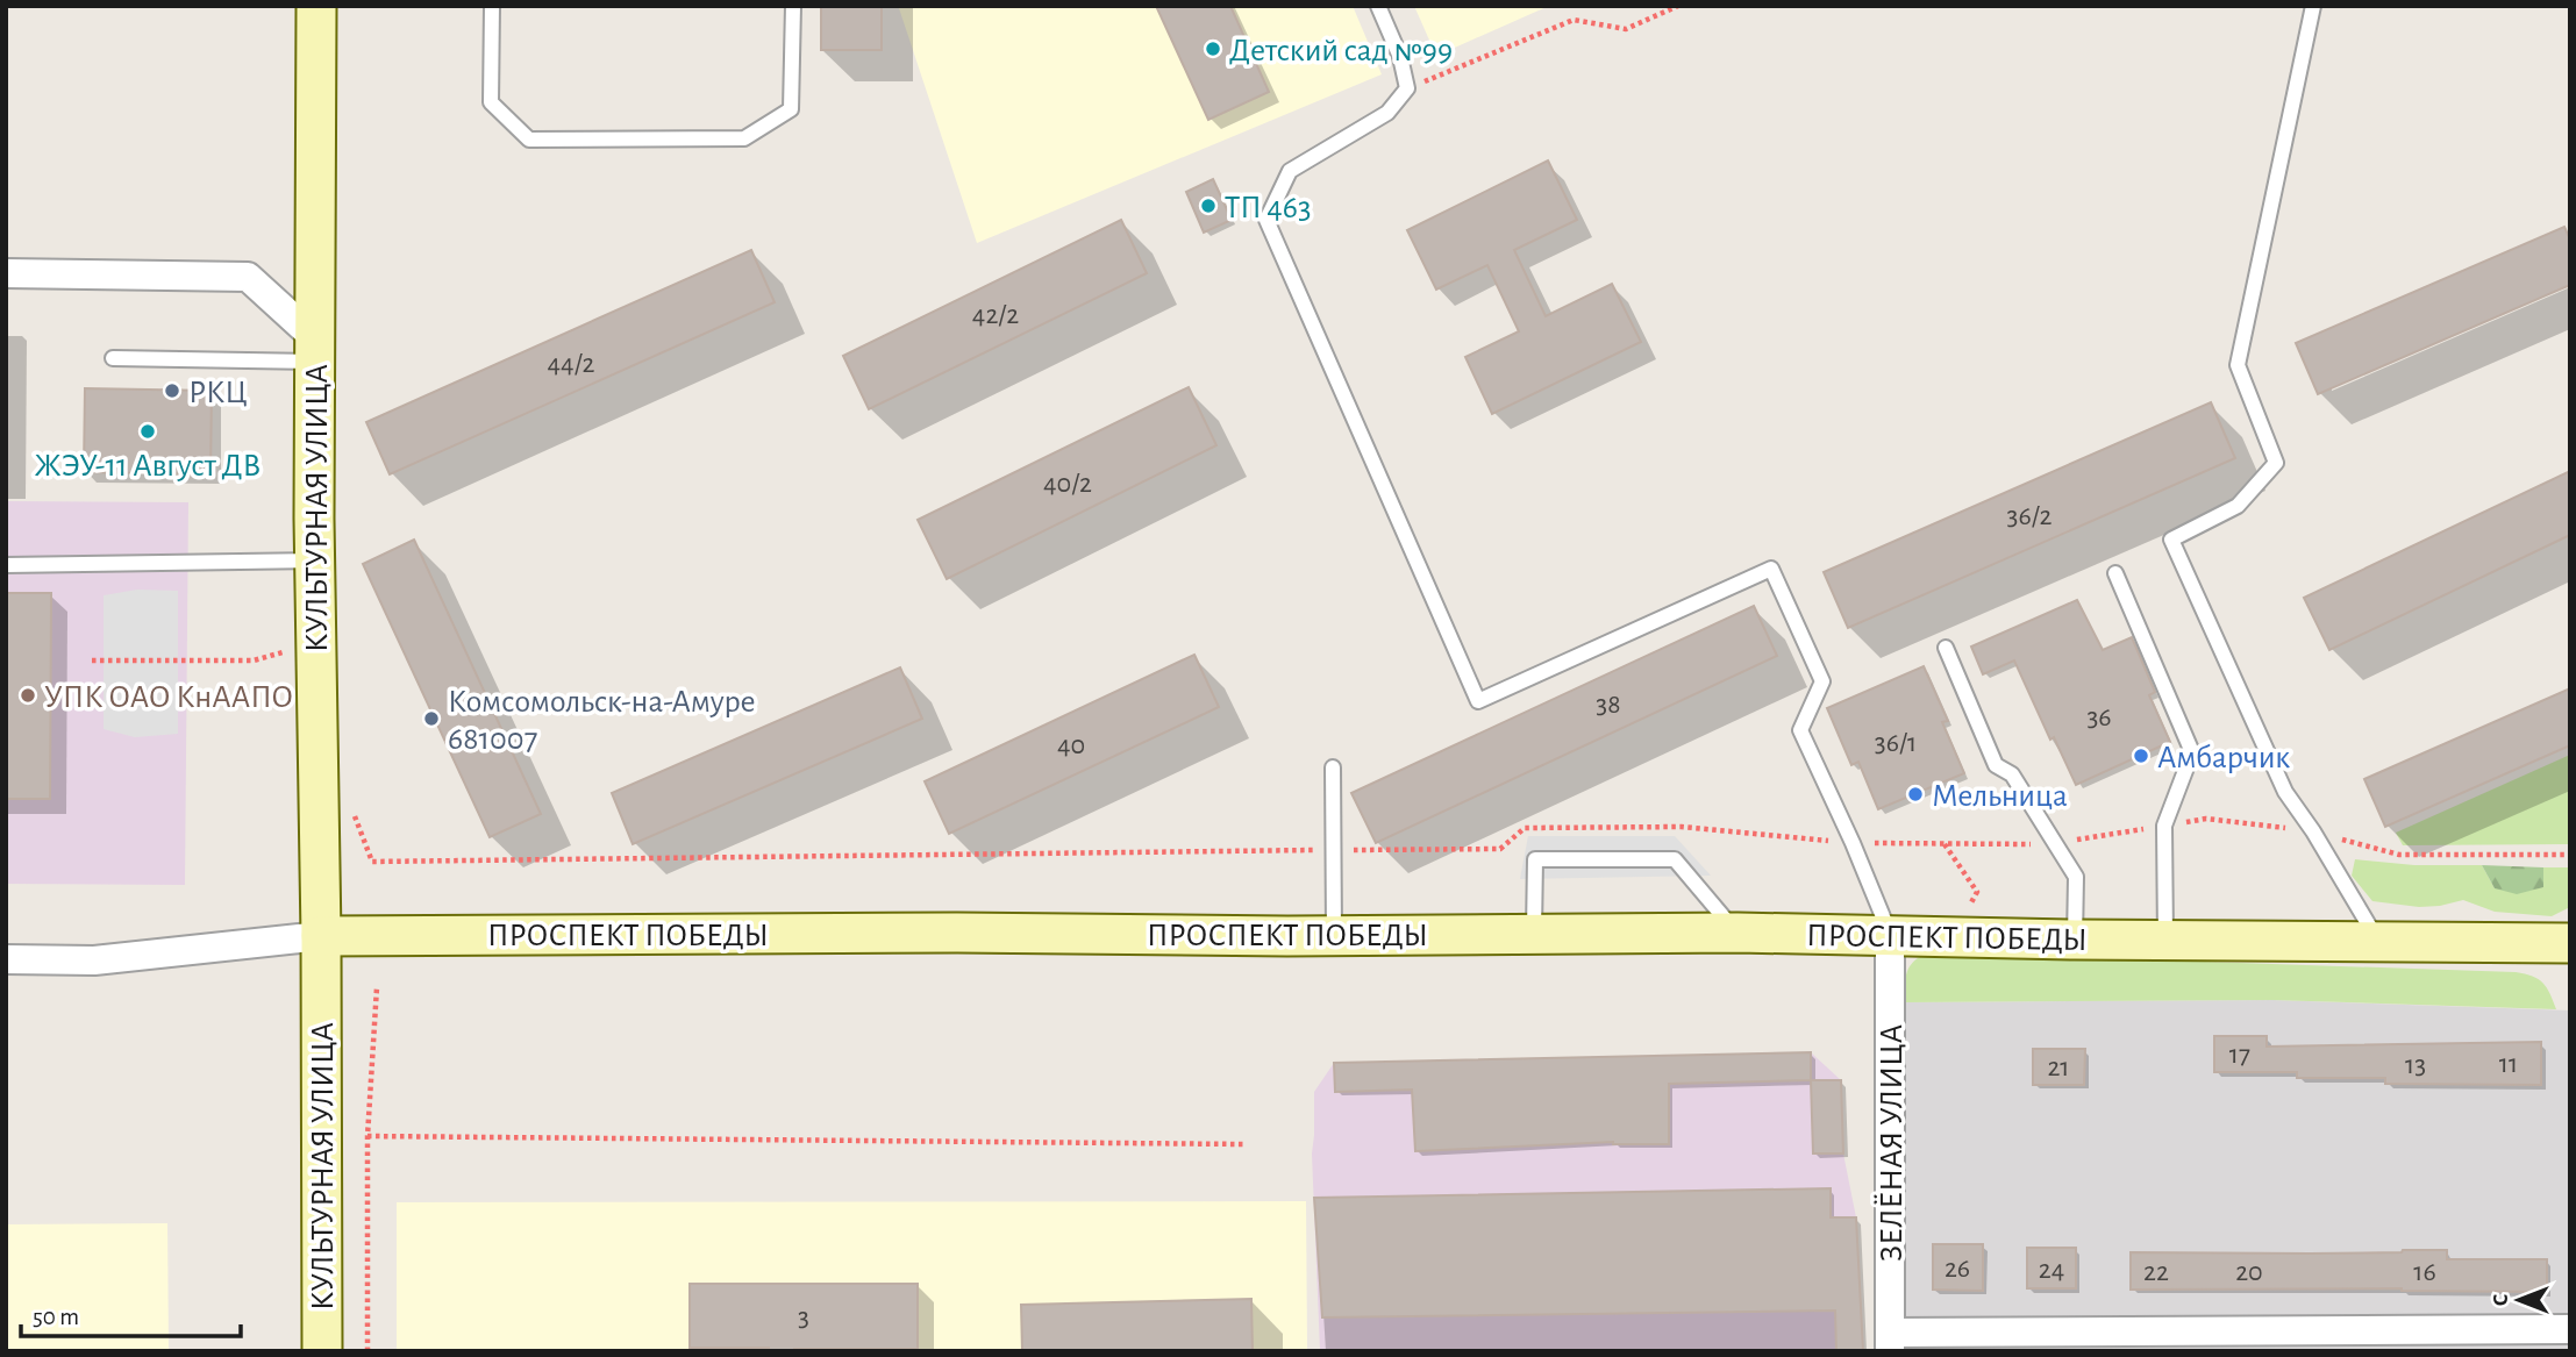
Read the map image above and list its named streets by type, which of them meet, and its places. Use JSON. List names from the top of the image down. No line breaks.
{"streets":{"street":["КУЛЬТУРНАЯ УЛИЦА","ПРОСПЕКТ ПОБЕДЫ","ЗЕЛЁНАЯ УЛИЦА"]},"crossings":[["КУЛЬТУРНАЯ УЛИЦА","ПРОСПЕКТ ПОБЕДЫ"],["ПРОСПЕКТ ПОБЕДЫ","ЗЕЛЁНАЯ УЛИЦА"]],"places":["Детский сад №99","ТП 463","РКЦ","ЖЭУ-11 Август ДВ","УПК ОАО КнААПО","Комсомольск-на-Амуре 681007","Амбарчик","Мельница"],"house_numbers":["42/2","44/2","40/2","36/2","38","36","36/1","40","17","11","13","21","26","24","22","20","16","3"],"scale_bar":"50 m","north":"left"}
